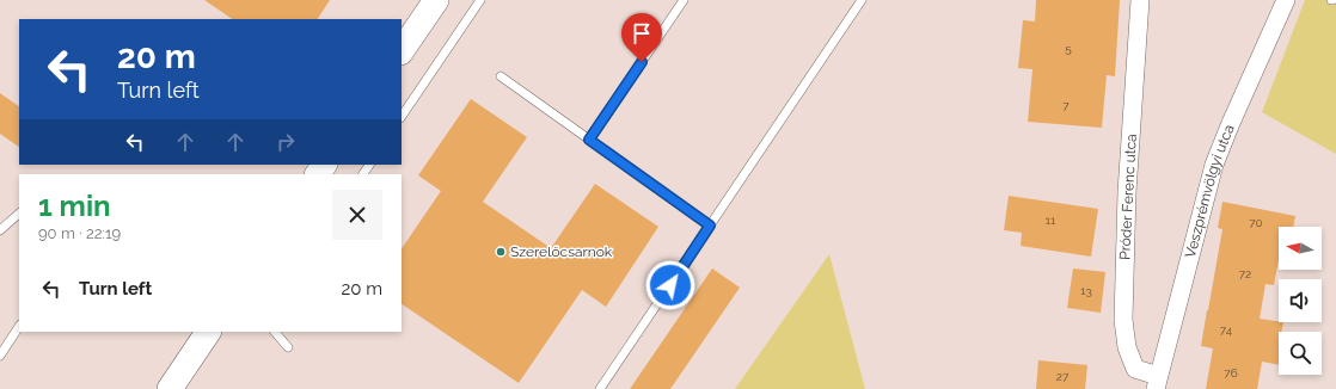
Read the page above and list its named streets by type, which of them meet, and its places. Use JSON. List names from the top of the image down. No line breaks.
{"streets":{"street":["Veszprémvölgyi utca","Próder Ferenc utca"]},"crossings":[["Veszprémvölgyi utca","Próder Ferenc utca"]],"places":["Szerelőcsarnok"],"house_numbers":["5","7","11","70","72","13","74","76","27"],"north":"left","page":{"turn":["20 m","Turn left"],"heading":["1 min","90 m · 22:19"],"list":[{"name":"Turn left","value":"20 m"}]}}
